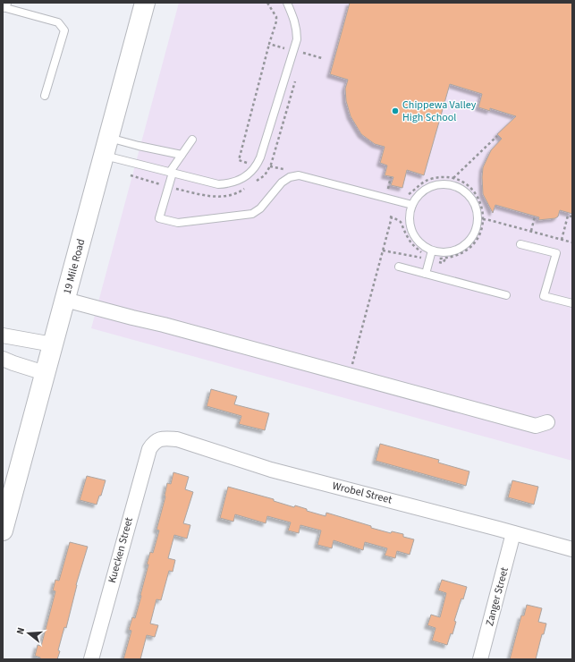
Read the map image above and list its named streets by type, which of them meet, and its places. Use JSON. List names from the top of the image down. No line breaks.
{"streets":{"street":["19 Mile Road","Wrobel Street","Kuecken Street","Zanger Street"]},"crossings":[["Wrobel Street","Kuecken Street"],["Wrobel Street","Zanger Street"]],"places":["Chippewa Valley High School"],"north":"left"}
